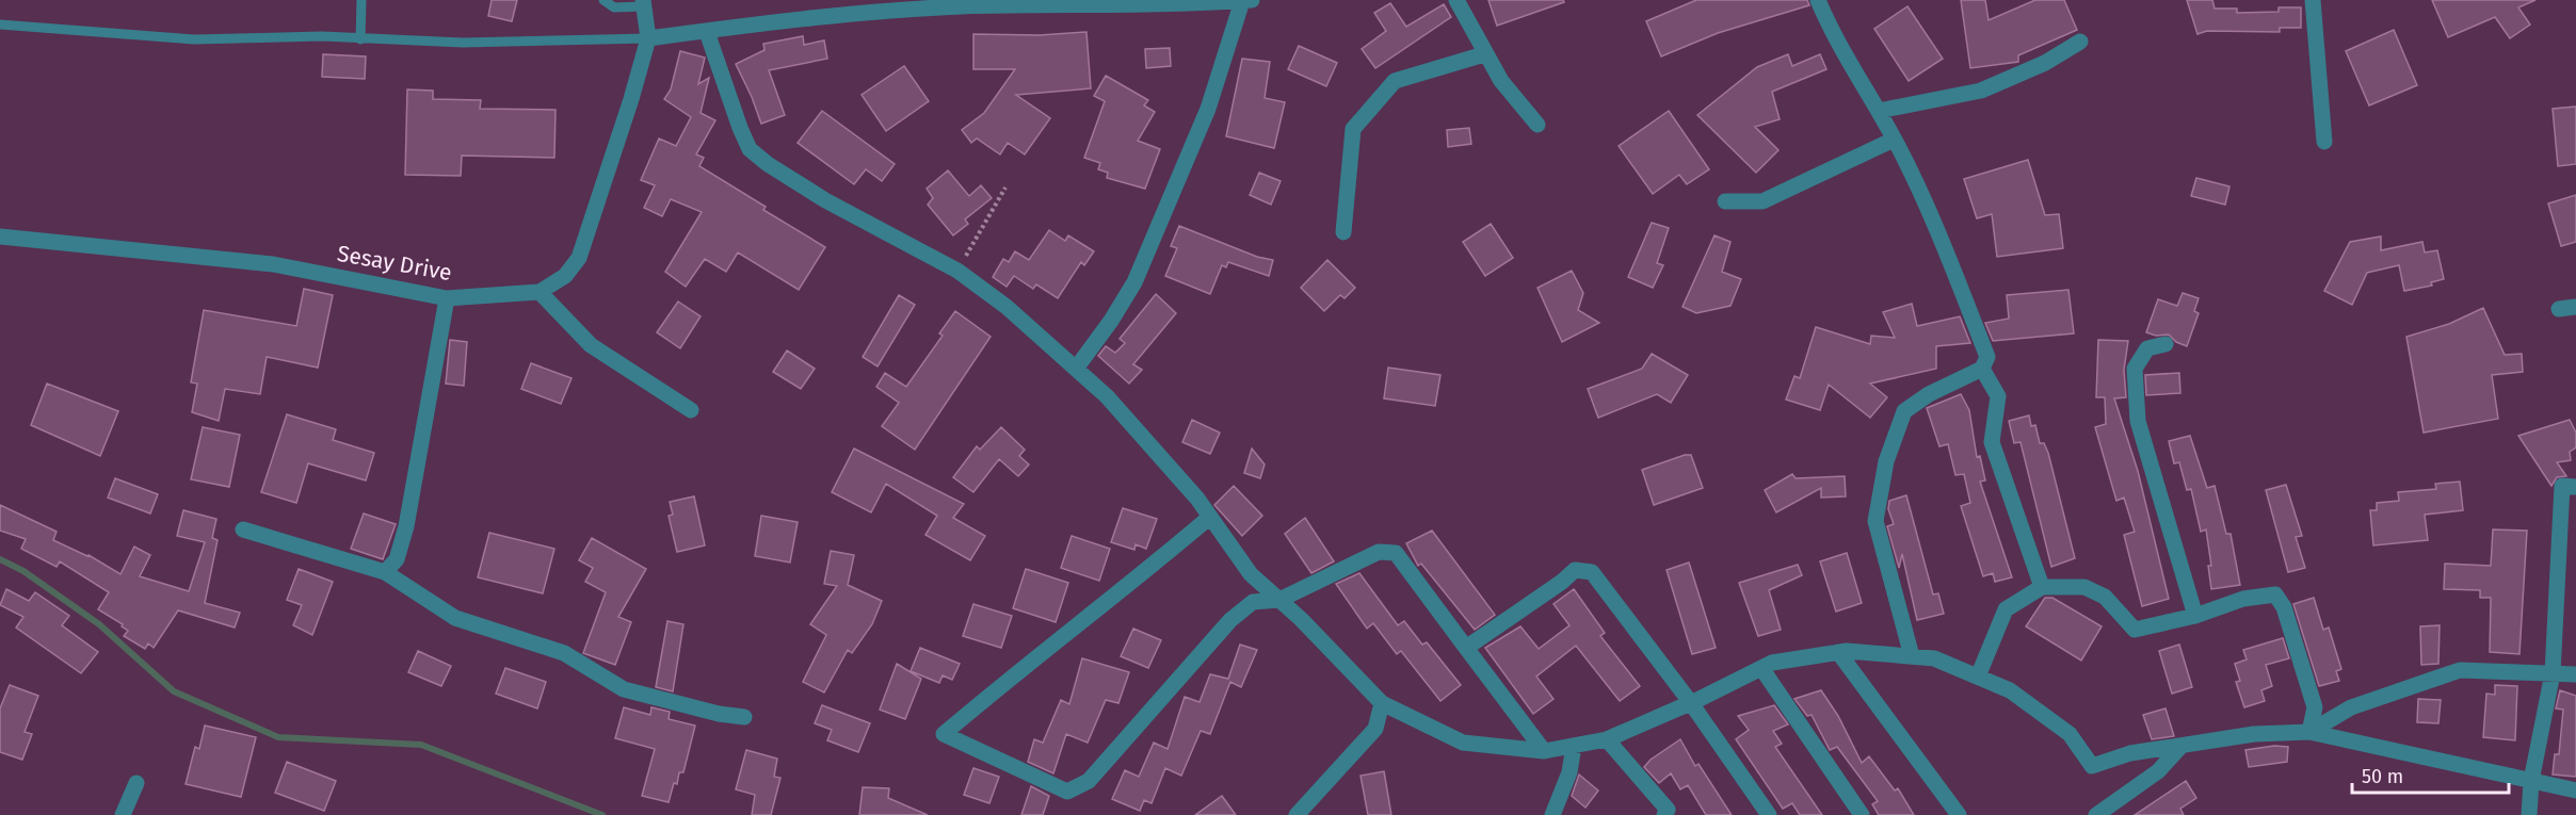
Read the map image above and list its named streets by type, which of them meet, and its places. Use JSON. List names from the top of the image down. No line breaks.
{"streets":{"street":["Sesay Drive"]},"scale_bar":"50 m"}
